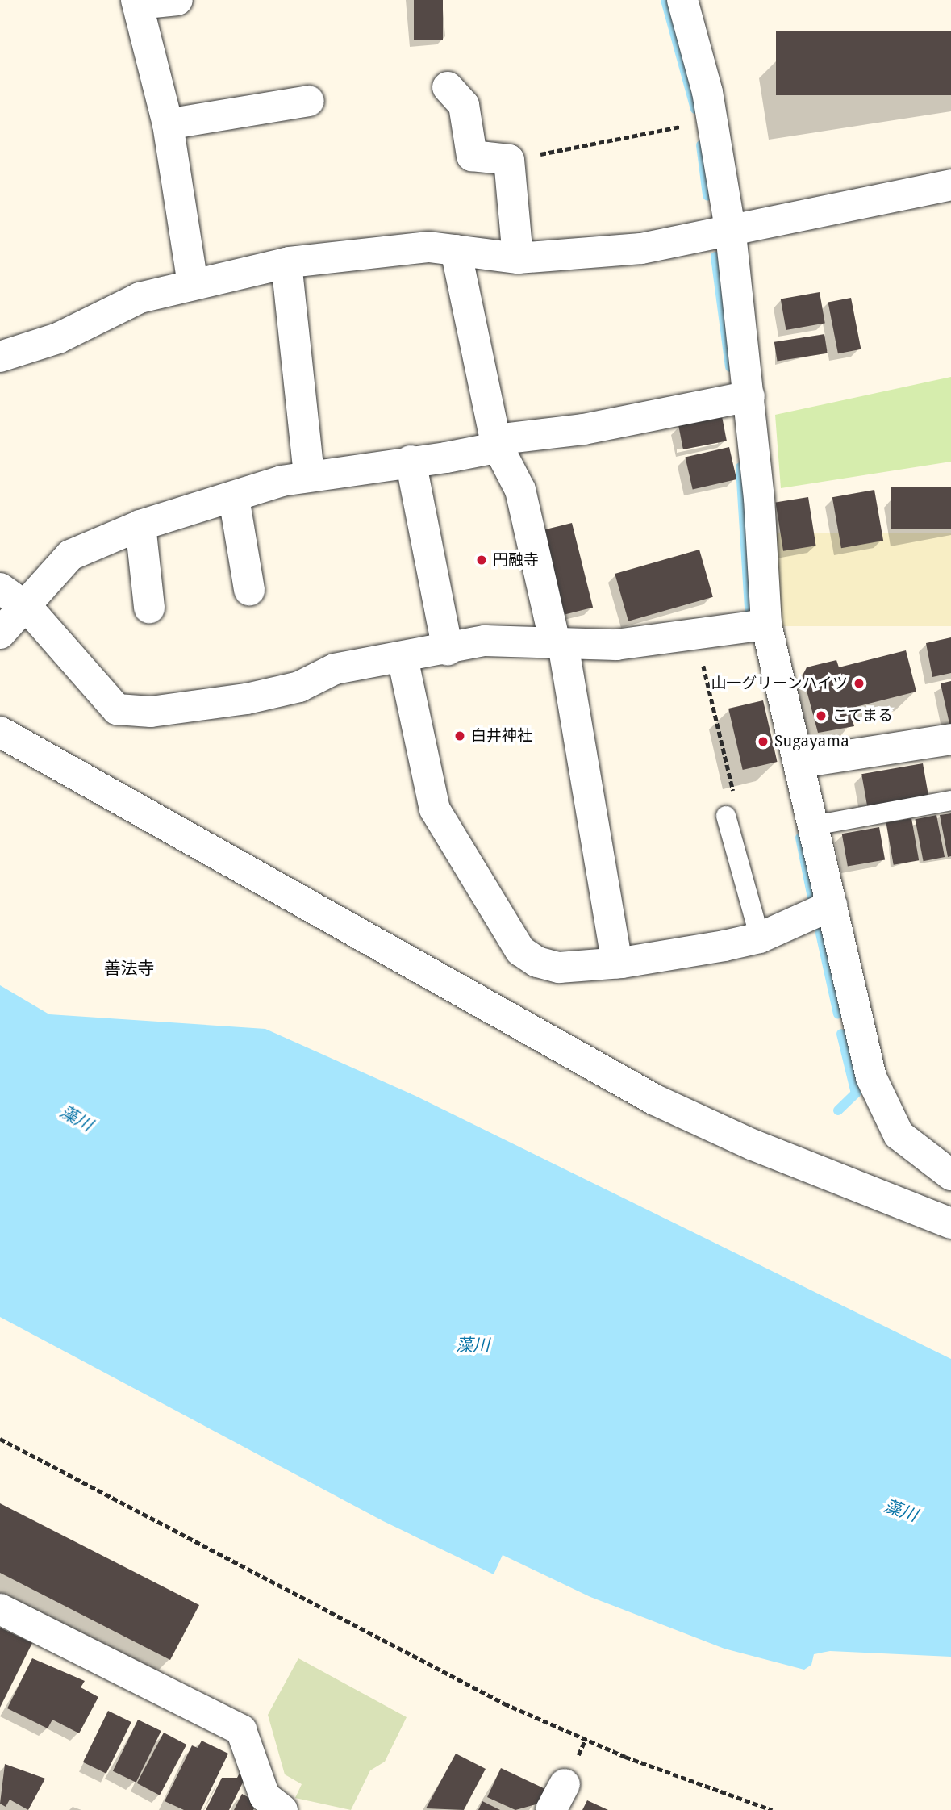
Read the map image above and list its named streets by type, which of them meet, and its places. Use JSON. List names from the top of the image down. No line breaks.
{"districts":["善法寺"],"water":["藻川"],"places":["円融寺","山一グリーンハイツ","こてまる","白井神社","Sugayama"]}
